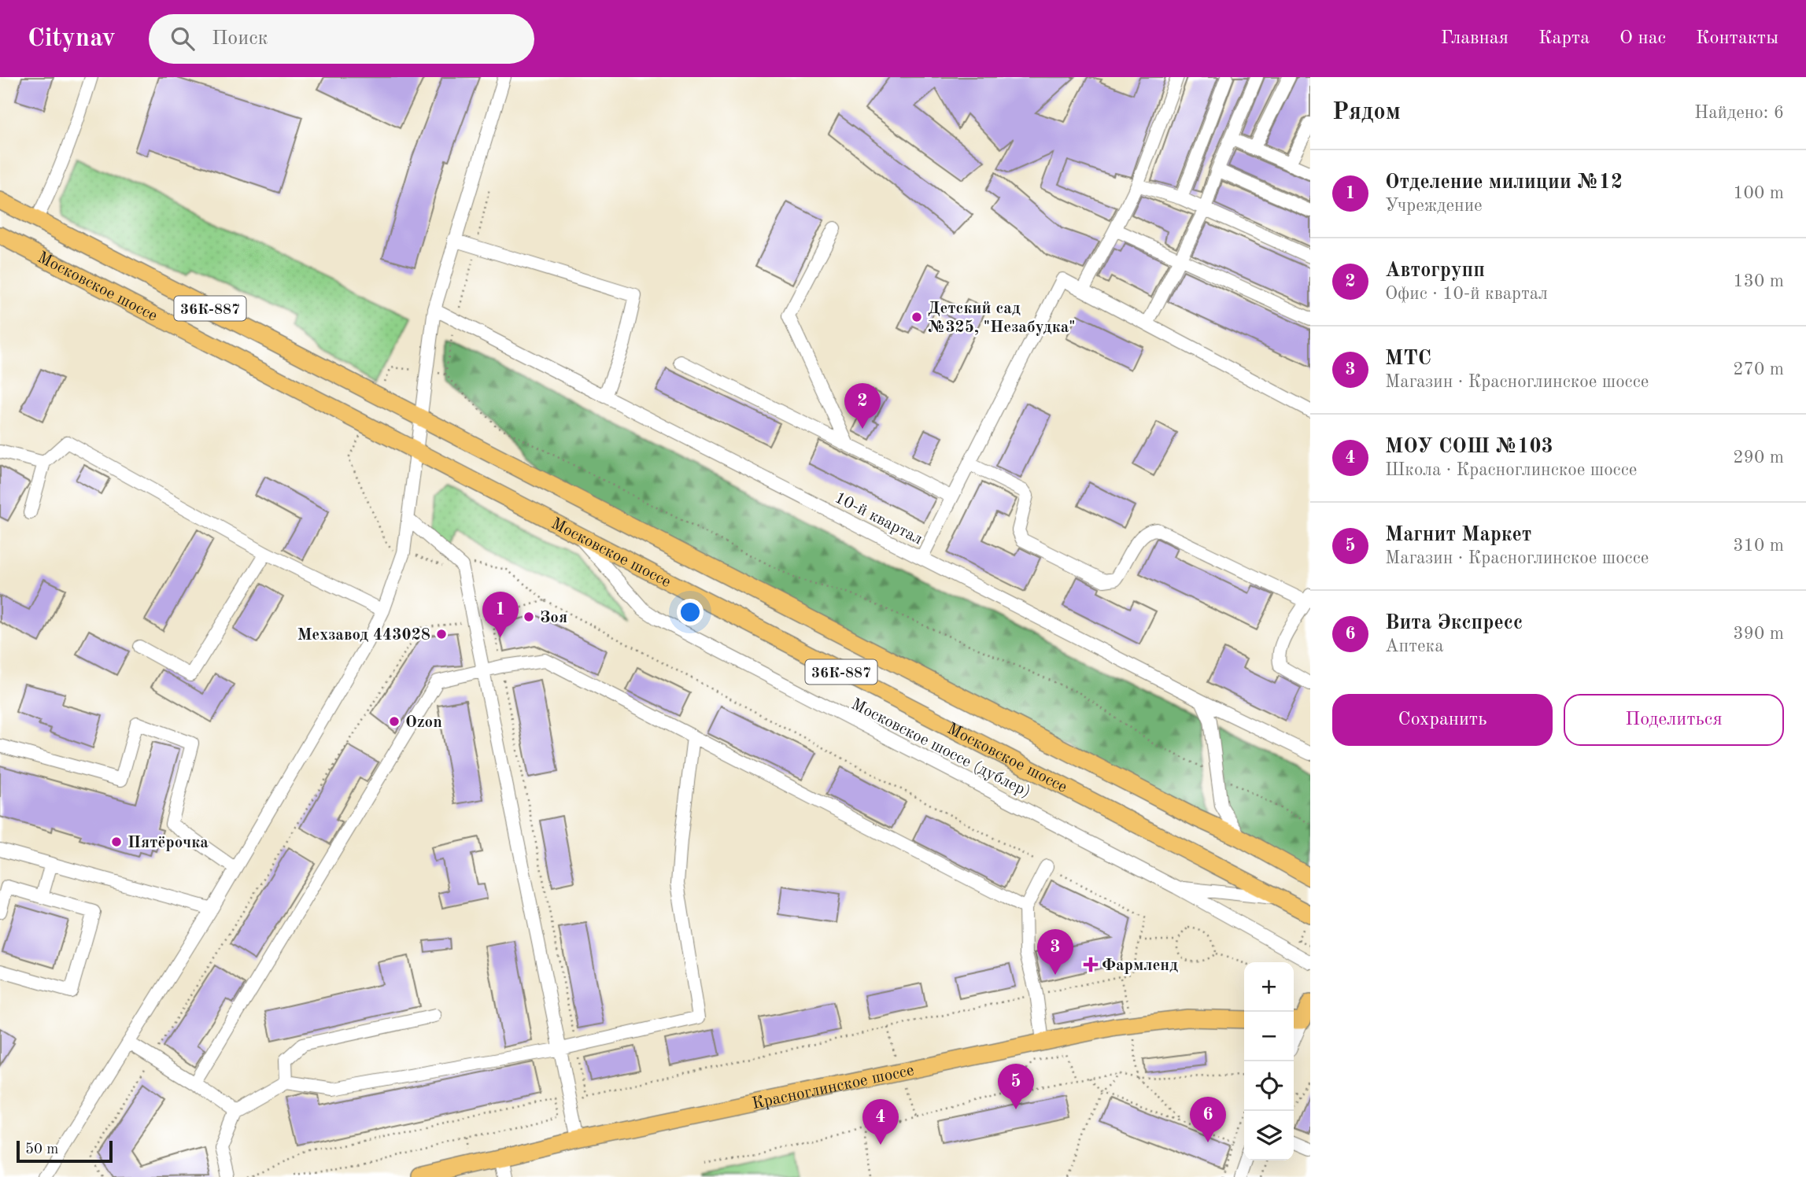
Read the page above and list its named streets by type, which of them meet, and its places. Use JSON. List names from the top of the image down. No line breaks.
{"streets":{"main road":["Московское шоссе","36К-887","Красноглинское шоссе"],"street":["10-й квартал","Московское шоссе (дублер)"]},"crossings":[["Московское шоссе","Московское шоссе (дублер)"]],"places":{"other":["Детский сад №325, \"Незабудка\"","Зоя","Мехзавод 443028","Ozon","Пятёрочка"],"health":["Фармленд"]},"scale_bar":"50 m","page":{"header":"Citynav","search":"Поиск","nav":["Главная","Карта","О нас","Контакты"],"heading":["Рядом","Найдено: 6"],"list":[{"mark":"1","name":"Отделение милиции №12","note":"Учреждение","value":"100 m"},{"mark":"2","name":"Автогрупп","note":"Офис · 10-й квартал","value":"130 m"},{"mark":"3","name":"МТС","note":"Магазин · Красноглинское шоссе","value":"270 m"},{"mark":"4","name":"МОУ СОШ №103","note":"Школа · Красноглинское шоссе","value":"290 m"},{"mark":"5","name":"Магнит Маркет","note":"Магазин · Красноглинское шоссе","value":"310 m"},{"mark":"6","name":"Вита Экспресс","note":"Аптека","value":"390 m"}],"pins":["2","1","3","5","6","4"],"buttons":["Сохранить","Поделиться"],"map_buttons":["+","−"],"scale":"50 m"}}
